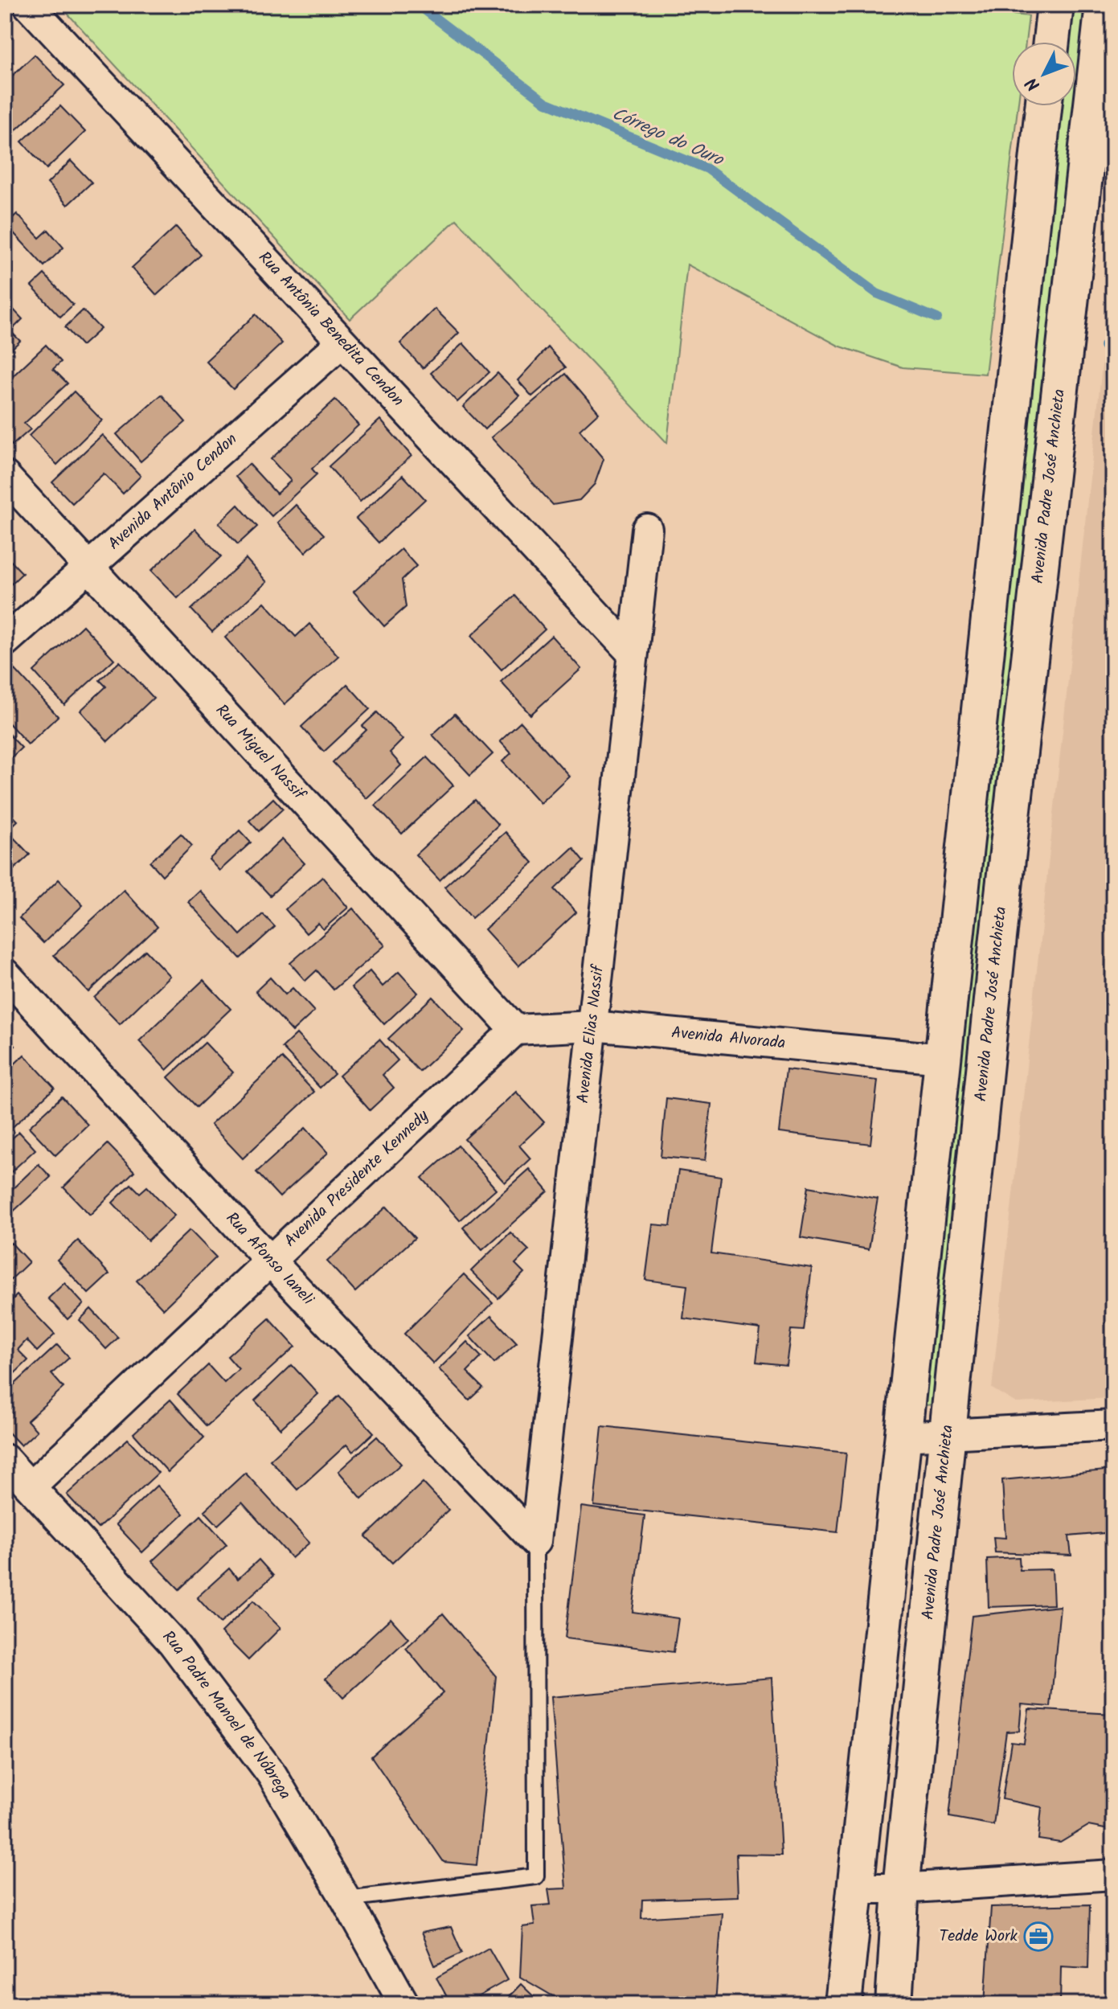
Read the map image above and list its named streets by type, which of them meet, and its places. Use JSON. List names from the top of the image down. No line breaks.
{"streets":{"main road":["Avenida Padre José Anchieta"],"street":["Rua Antônia Benedita Cendon","Avenida Antônio Cendon","Rua Miguel Nassif","Avenida Elias Nassif","Avenida Alvorada","Avenida Presidente Kennedy","Rua Afonso Ianeli","Rua Padre Manoel de Nóbrega"]},"crossings":[["Rua Antônia Benedita Cendon","Avenida Antônio Cendon"],["Rua Antônia Benedita Cendon","Avenida Elias Nassif"],["Avenida Antônio Cendon","Rua Miguel Nassif"],["Rua Miguel Nassif","Avenida Alvorada"],["Rua Miguel Nassif","Avenida Presidente Kennedy"],["Avenida Elias Nassif","Avenida Alvorada"],["Avenida Elias Nassif","Rua Afonso Ianeli"],["Avenida Alvorada","Avenida Presidente Kennedy"],["Avenida Presidente Kennedy","Rua Afonso Ianeli"],["Avenida Presidente Kennedy","Rua Padre Manoel de Nóbrega"]],"water":["Córrego do Ouro"],"places":{"office":["Tedde Work"]},"north":"bottom left"}
